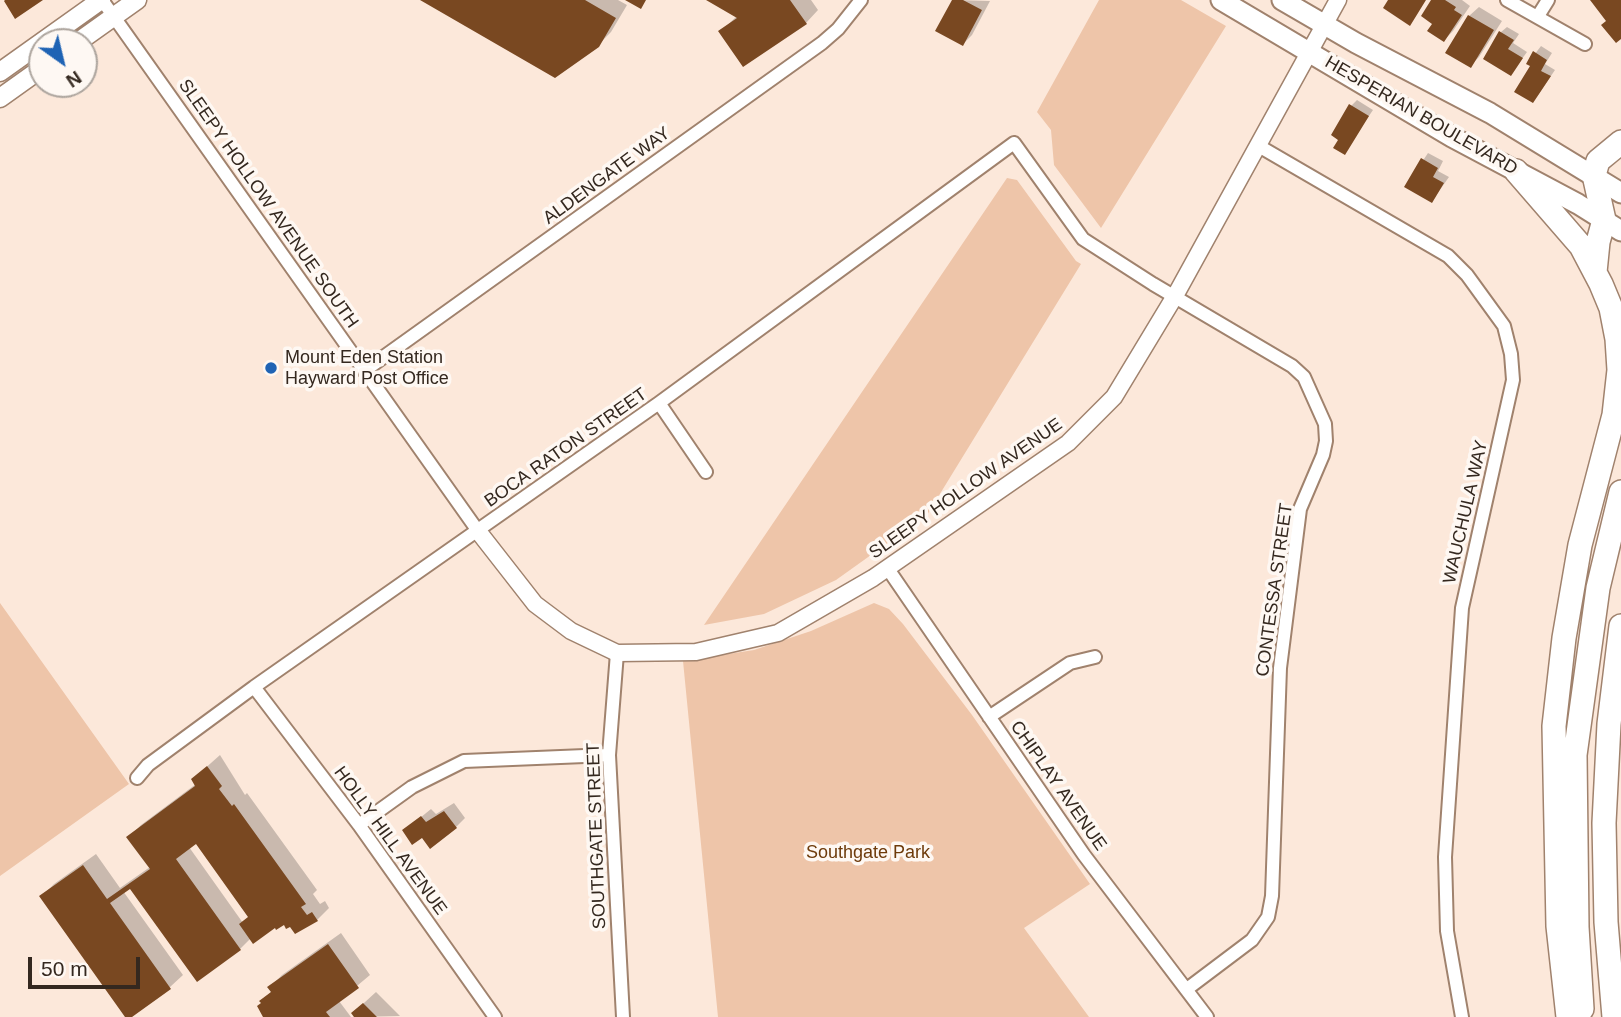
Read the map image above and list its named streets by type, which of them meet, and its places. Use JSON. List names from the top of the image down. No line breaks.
{"streets":{"main road":["HESPERIAN BOULEVARD"],"street":["ALDENGATE WAY","SLEEPY HOLLOW AVENUE SOUTH","BOCA RATON STREET","SLEEPY HOLLOW AVENUE","WAUCHULA WAY","CONTESSA STREET","CHIPLAY AVENUE","SOUTHGATE STREET","HOLLY HILL AVENUE"]},"crossings":[["HESPERIAN BOULEVARD","SLEEPY HOLLOW AVENUE"],["ALDENGATE WAY","SLEEPY HOLLOW AVENUE SOUTH"],["SLEEPY HOLLOW AVENUE SOUTH","BOCA RATON STREET"],["SLEEPY HOLLOW AVENUE SOUTH","SLEEPY HOLLOW AVENUE"],["BOCA RATON STREET","SLEEPY HOLLOW AVENUE"],["BOCA RATON STREET","CONTESSA STREET"],["BOCA RATON STREET","HOLLY HILL AVENUE"],["SLEEPY HOLLOW AVENUE","WAUCHULA WAY"],["SLEEPY HOLLOW AVENUE","CONTESSA STREET"],["SLEEPY HOLLOW AVENUE","CHIPLAY AVENUE"],["SLEEPY HOLLOW AVENUE","SOUTHGATE STREET"],["CONTESSA STREET","CHIPLAY AVENUE"]],"parks":["Southgate Park"],"places":["Mount Eden Station Hayward Post Office"],"scale_bar":"50 m","north":"bottom right"}
